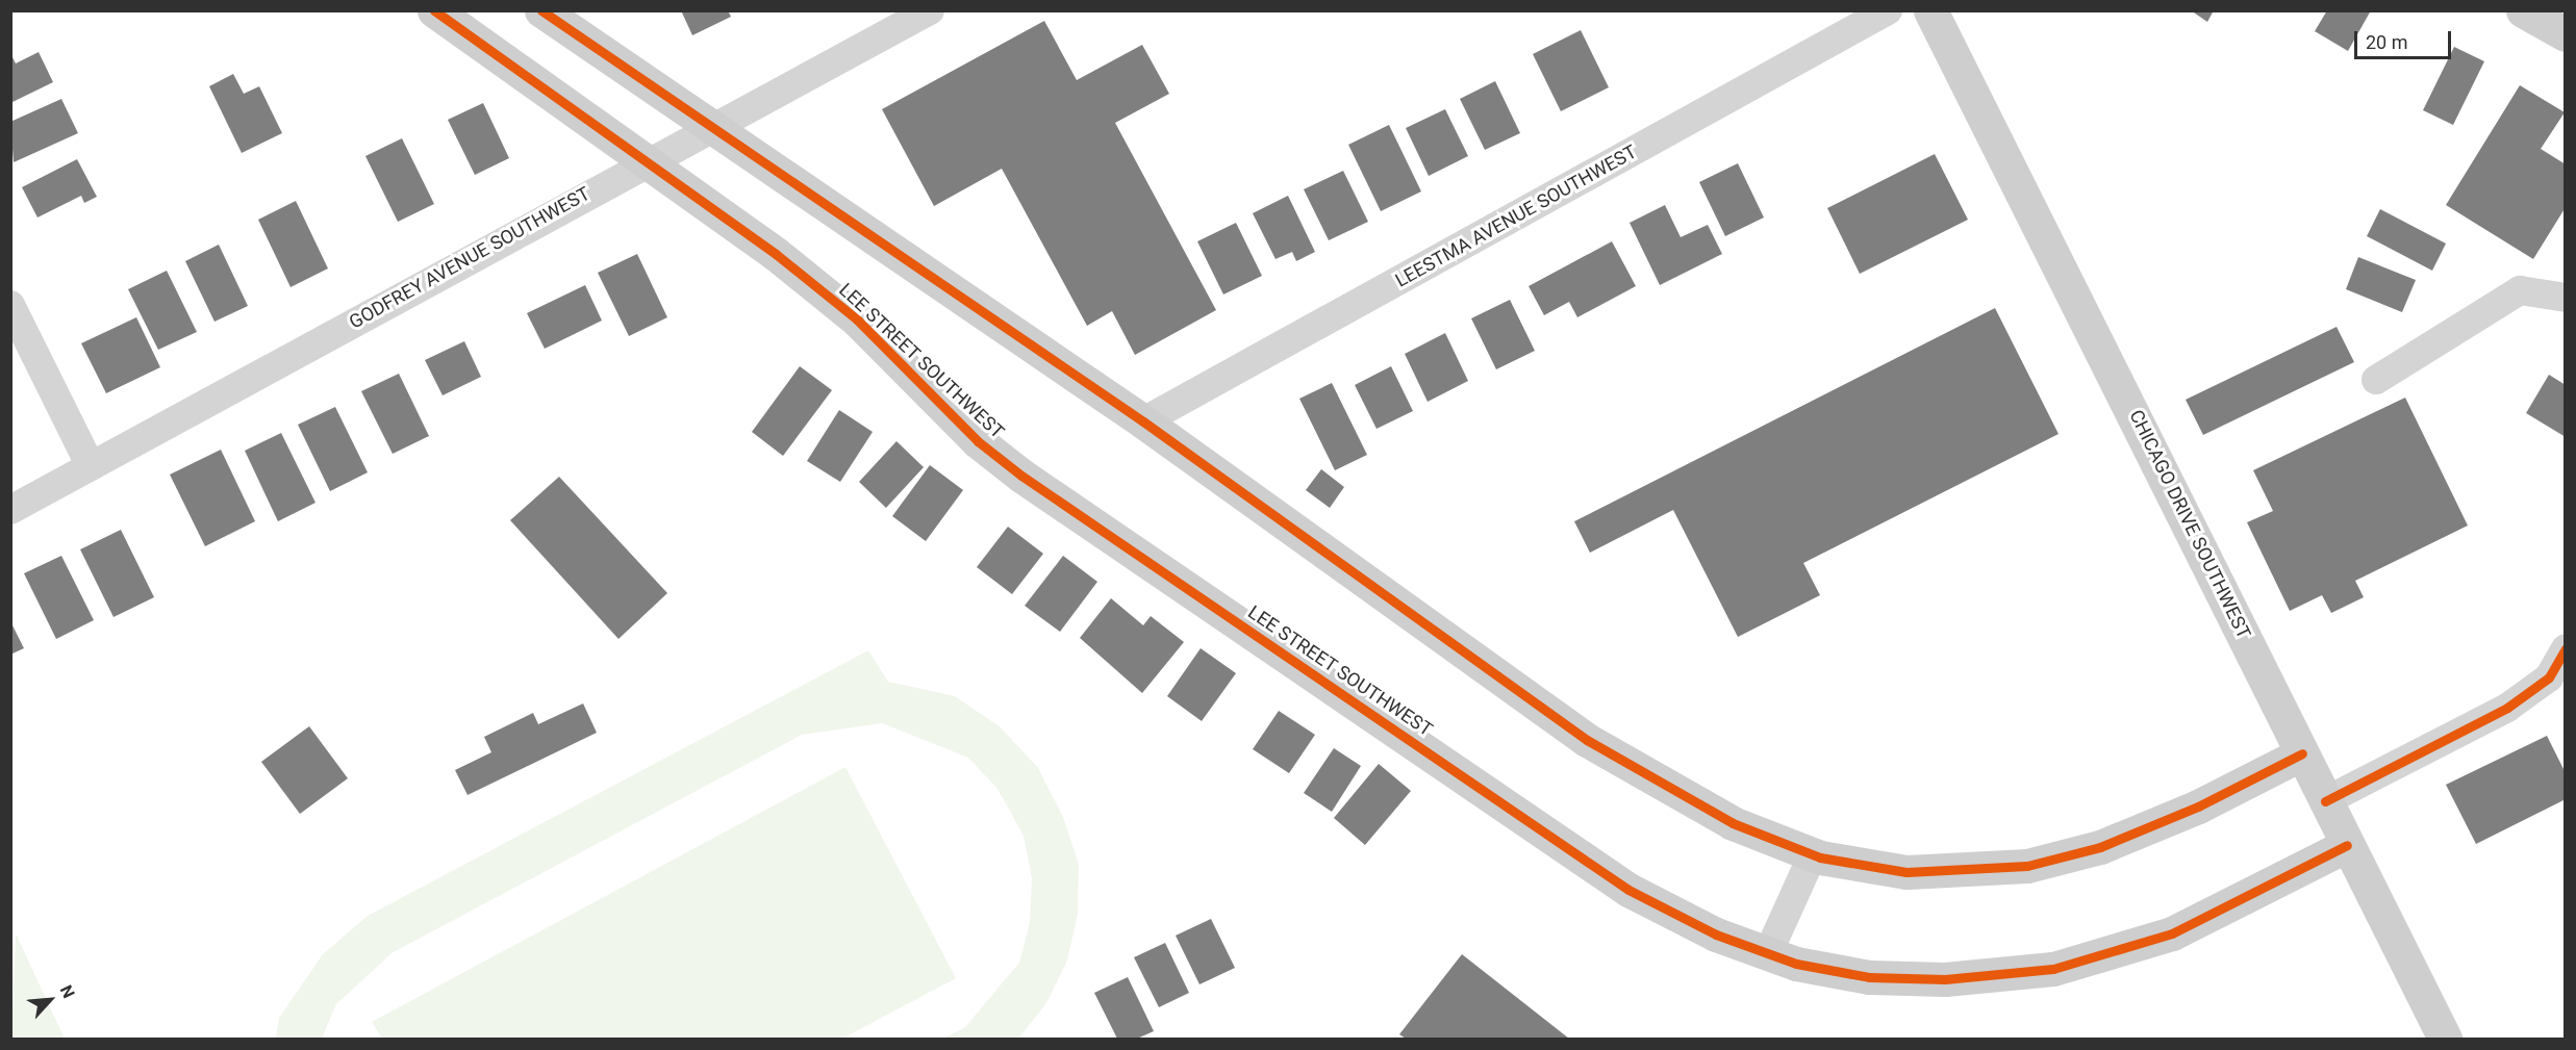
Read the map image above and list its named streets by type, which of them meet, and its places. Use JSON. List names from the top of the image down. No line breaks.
{"streets":{"street":["LEESTMA AVENUE SOUTHWEST","GODFREY AVENUE SOUTHWEST","LEE STREET SOUTHWEST","CHICAGO DRIVE SOUTHWEST"]},"crossings":[["GODFREY AVENUE SOUTHWEST","LEE STREET SOUTHWEST"],["LEE STREET SOUTHWEST","CHICAGO DRIVE SOUTHWEST"]],"scale_bar":"20 m","north":"top right"}
